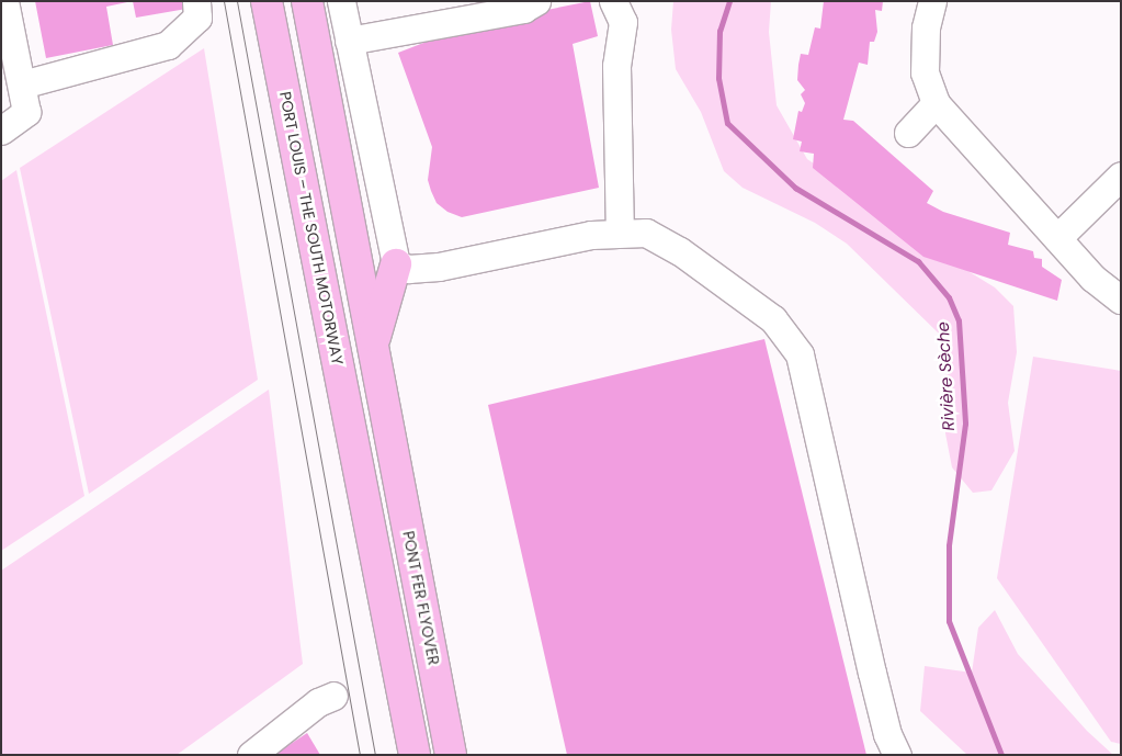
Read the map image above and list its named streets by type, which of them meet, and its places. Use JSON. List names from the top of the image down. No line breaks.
{"streets":{"highway":["PORT LOUIS – THE SOUTH MOTORWAY","PONT FER FLYOVER"]},"water":["Rivière Sèche"]}
